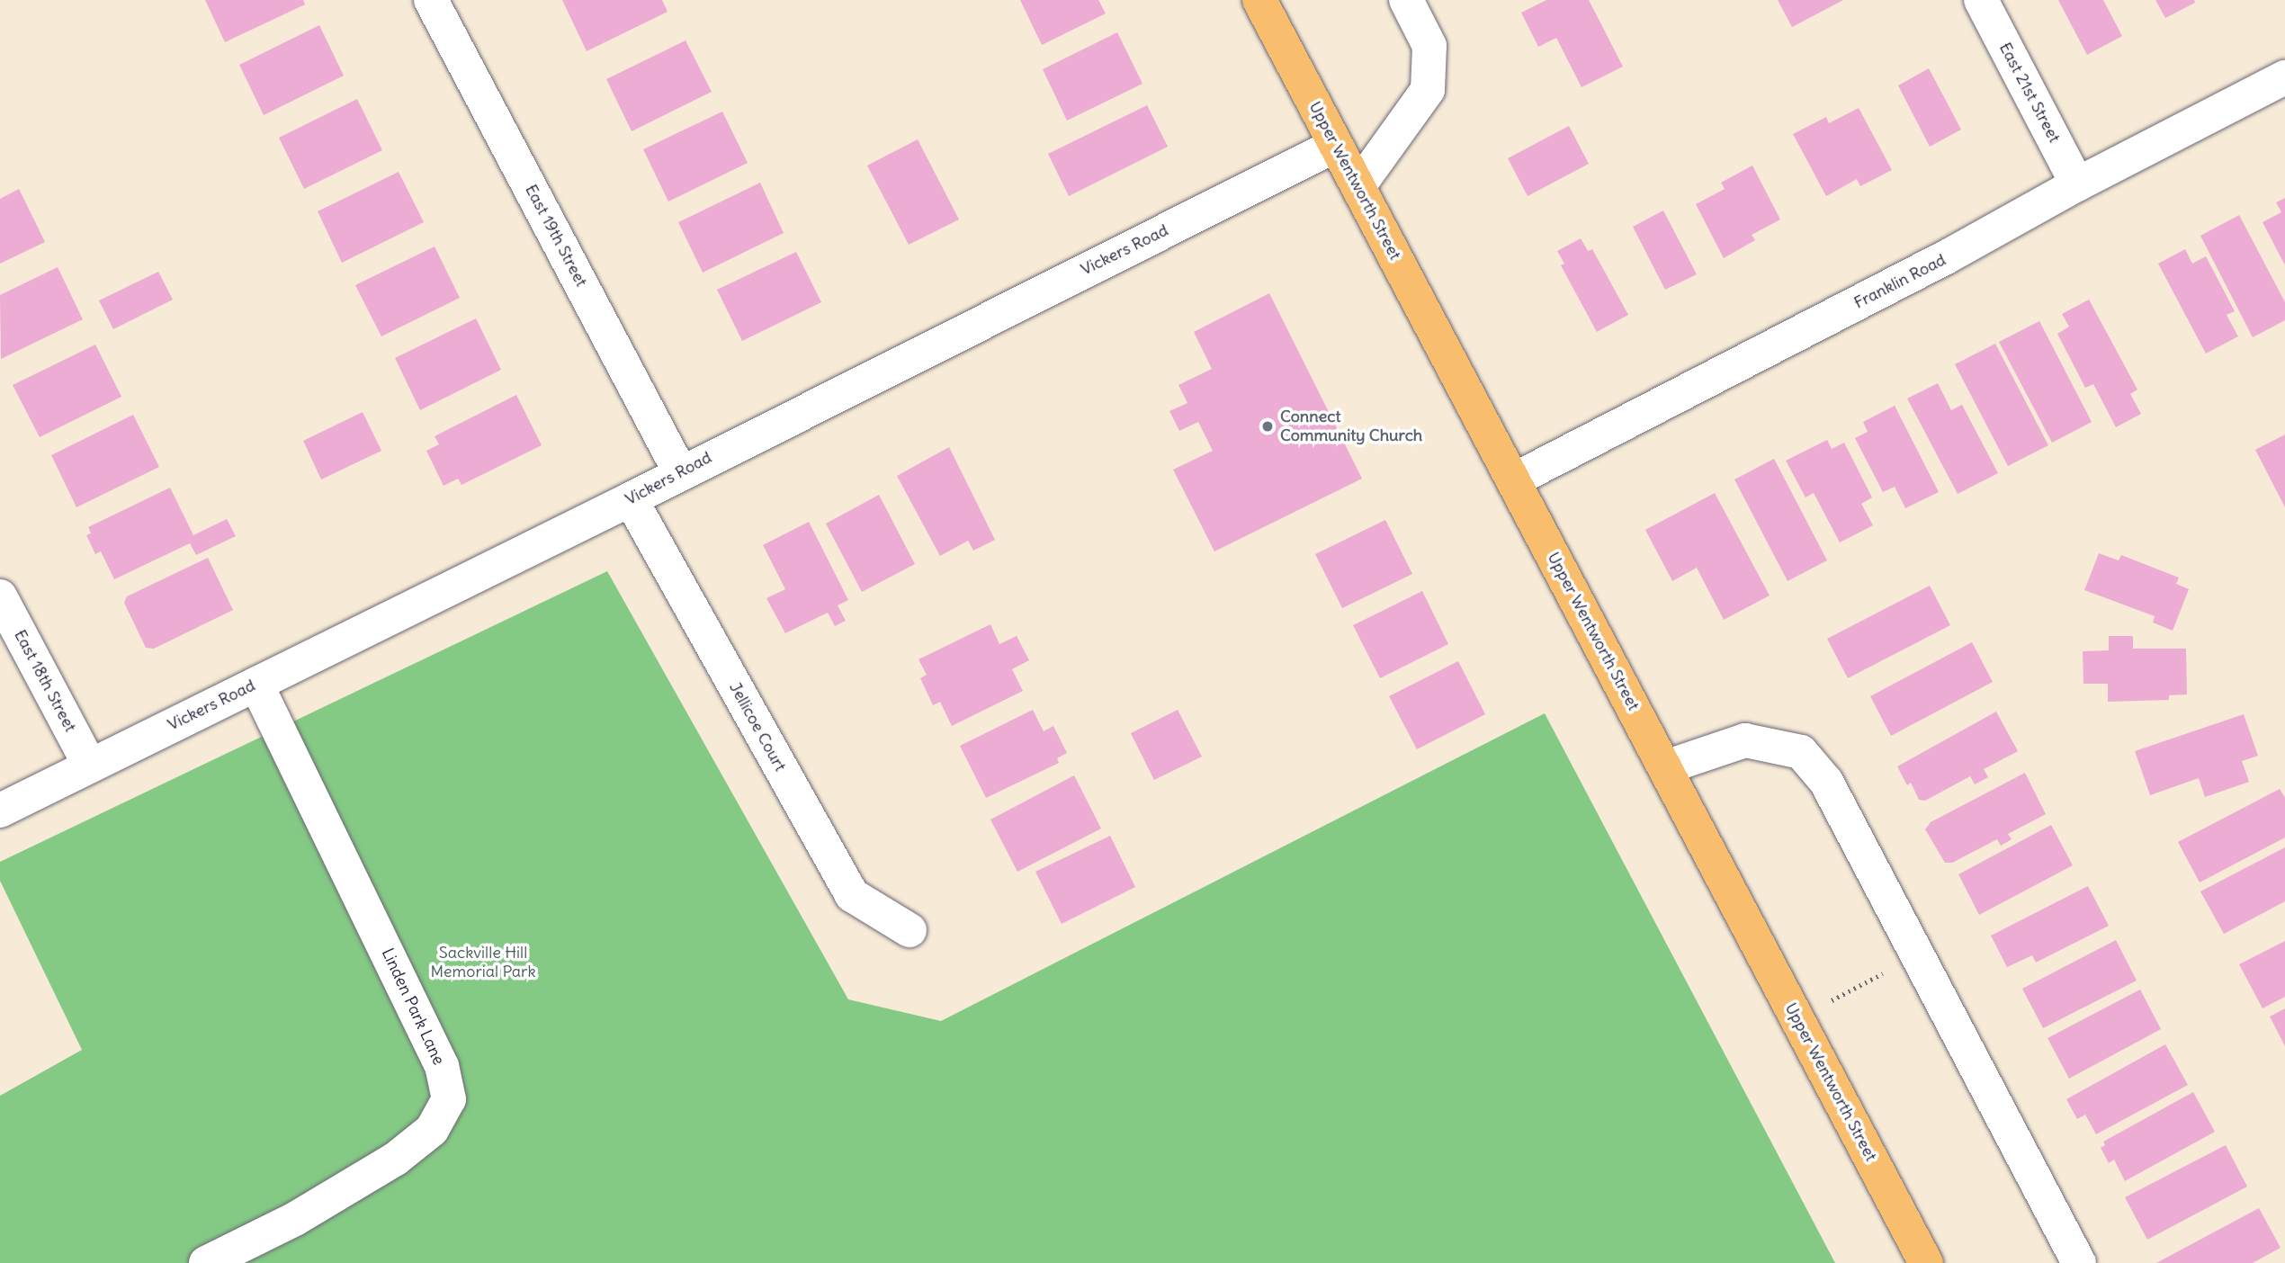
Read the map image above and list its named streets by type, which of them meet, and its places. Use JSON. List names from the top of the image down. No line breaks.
{"streets":{"main road":["Upper Wentworth Street"],"street":["East 21st Street","East 19th Street","Vickers Road","Franklin Road","East 18th Street","Jellicoe Court","Linden Park Lane"]},"crossings":[["East 21st Street","Franklin Road"],["Upper Wentworth Street","Vickers Road"],["Upper Wentworth Street","Franklin Road"],["East 19th Street","Vickers Road"],["Vickers Road","East 18th Street"],["Vickers Road","Jellicoe Court"],["Vickers Road","Linden Park Lane"]],"parks":["Sackville Hill Memorial Park"],"places":["Connect Community Church"]}
